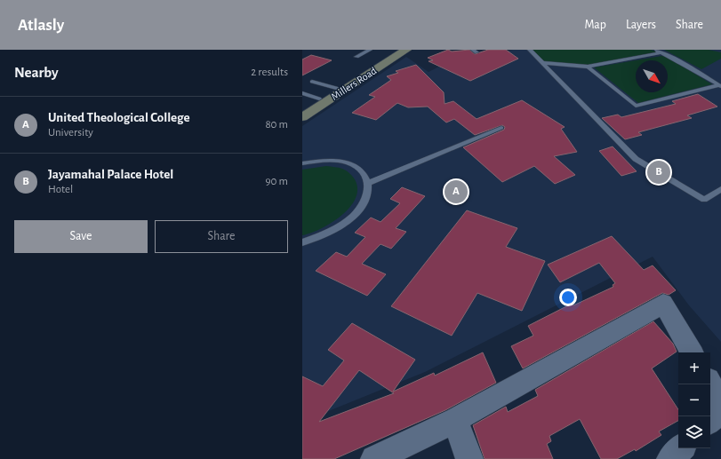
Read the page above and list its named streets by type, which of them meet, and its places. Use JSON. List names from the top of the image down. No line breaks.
{"streets":{"street":["Millers Road"]},"north":"bottom right","page":{"header":"Atlasly","nav":["Map","Layers","Share"],"heading":["Nearby","2 results"],"list":[{"mark":"A","name":"United Theological College","note":"University","value":"80 m"},{"mark":"B","name":"Jayamahal Palace Hotel","note":"Hotel","value":"90 m"}],"pins":["B","A"],"buttons":["Save","Share"],"map_buttons":["+","−"]}}
